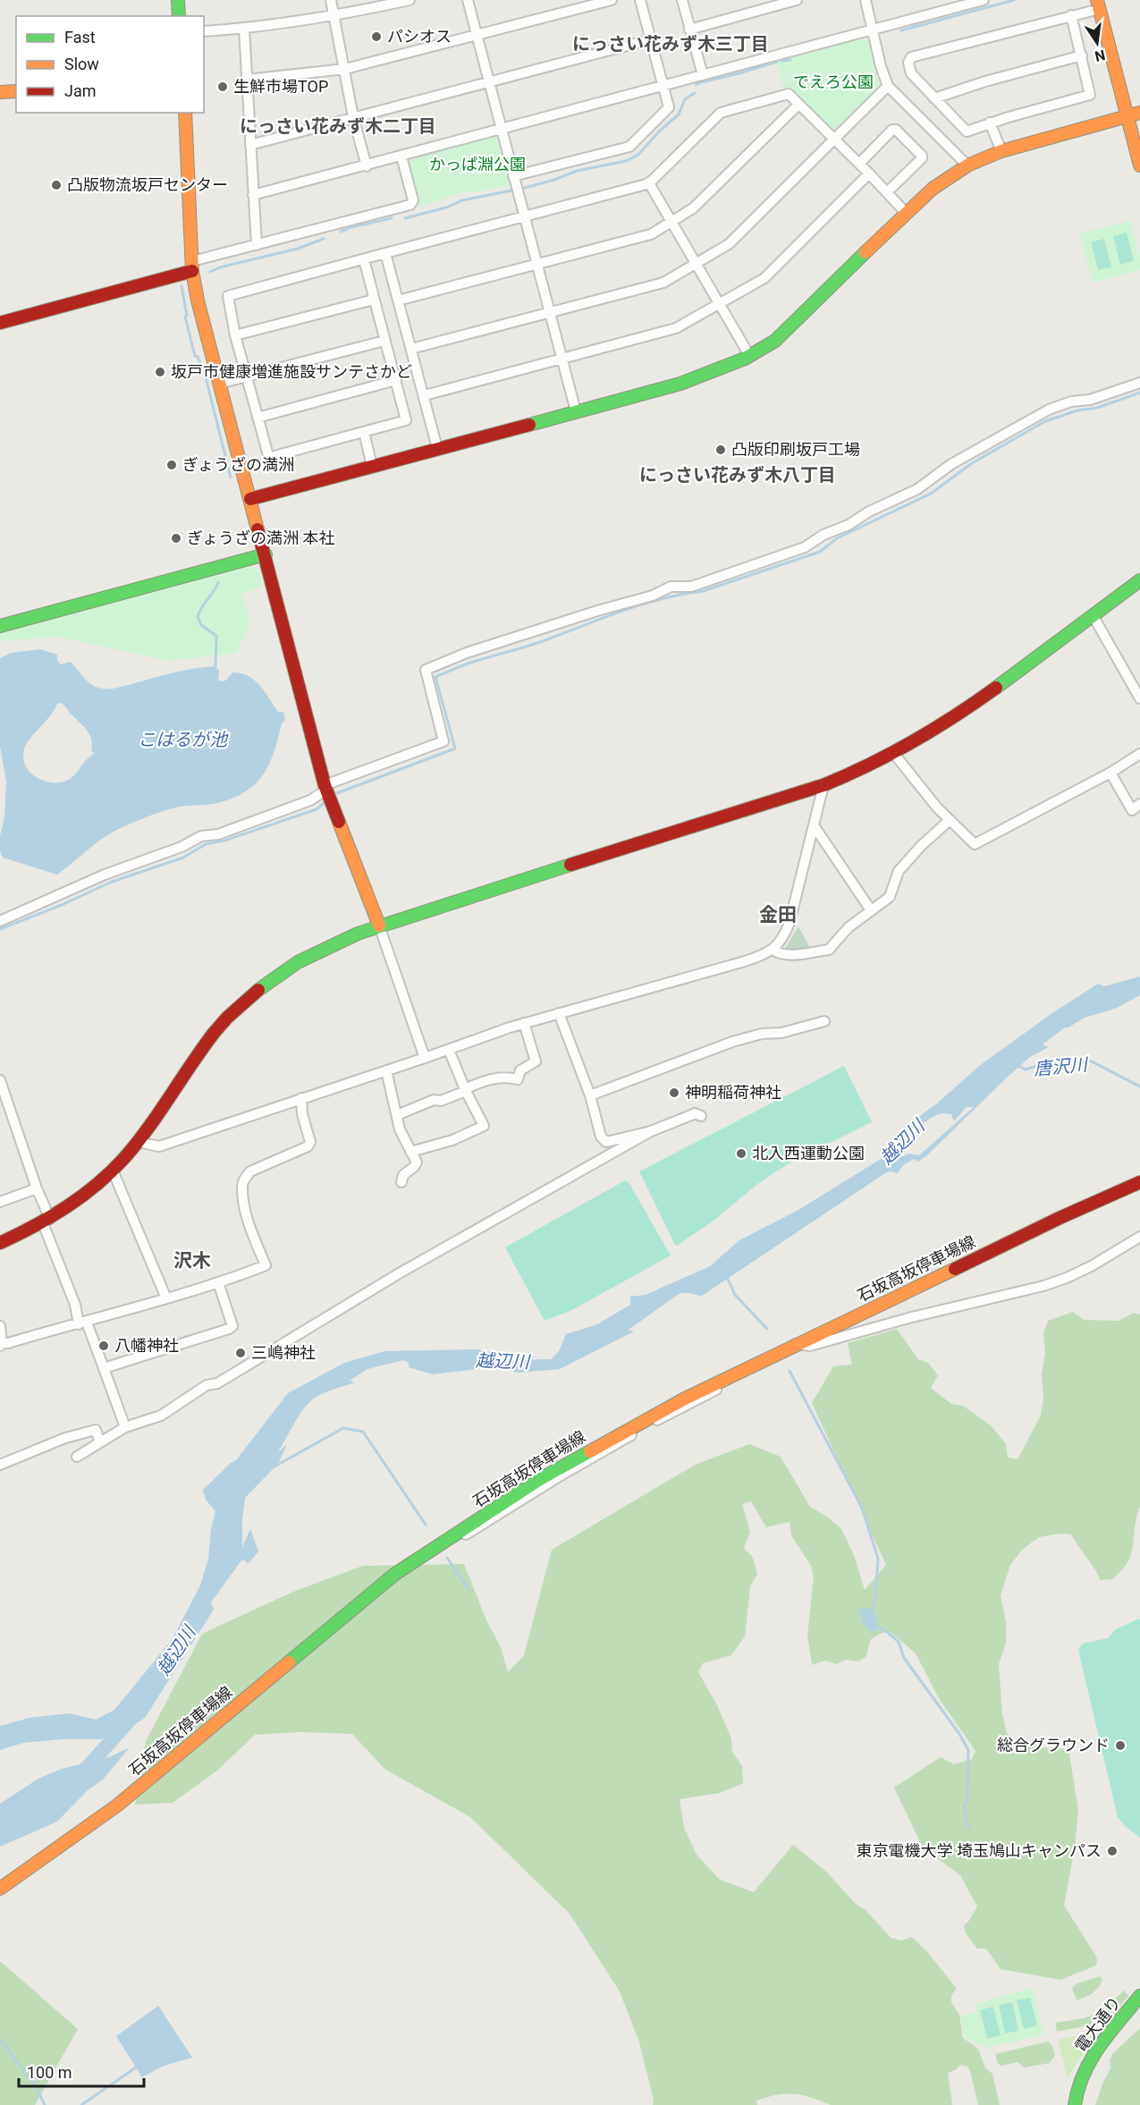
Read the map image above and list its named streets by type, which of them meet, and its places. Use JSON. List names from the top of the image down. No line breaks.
{"streets":{"street":["石坂高坂停車場線","電大通り"]},"districts":["にっさい花みず木三丁目","にっさい花みず木二丁目","にっさい花みず木八丁目","金田","沢木"],"water":["こはるが池","唐沢川","越辺川"],"parks":["でえろ公園","かっぱ淵公園"],"places":["パシオス","生鮮市場TOP","凸版物流坂戸センター","坂戸市健康増進施設サンテさかど","凸版印刷坂戸工場","ぎょうざの満洲","ぎょうざの満洲 本社","神明稲荷神社","北入西運動公園","八幡神社","三嶋神社","総合グラウンド","東京電機大学 埼玉鳩山キャンパス"],"legend":["Fast","Slow","Jam"],"scale_bar":"100 m","north":"bottom"}
